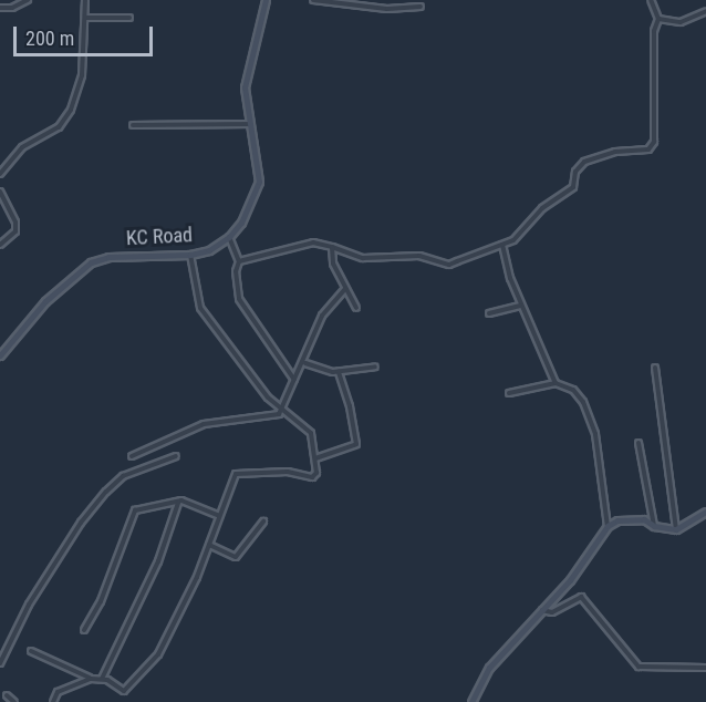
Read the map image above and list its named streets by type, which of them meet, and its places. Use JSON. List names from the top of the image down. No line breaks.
{"streets":{"main road":["KC Road"]},"scale_bar":"200 m"}
